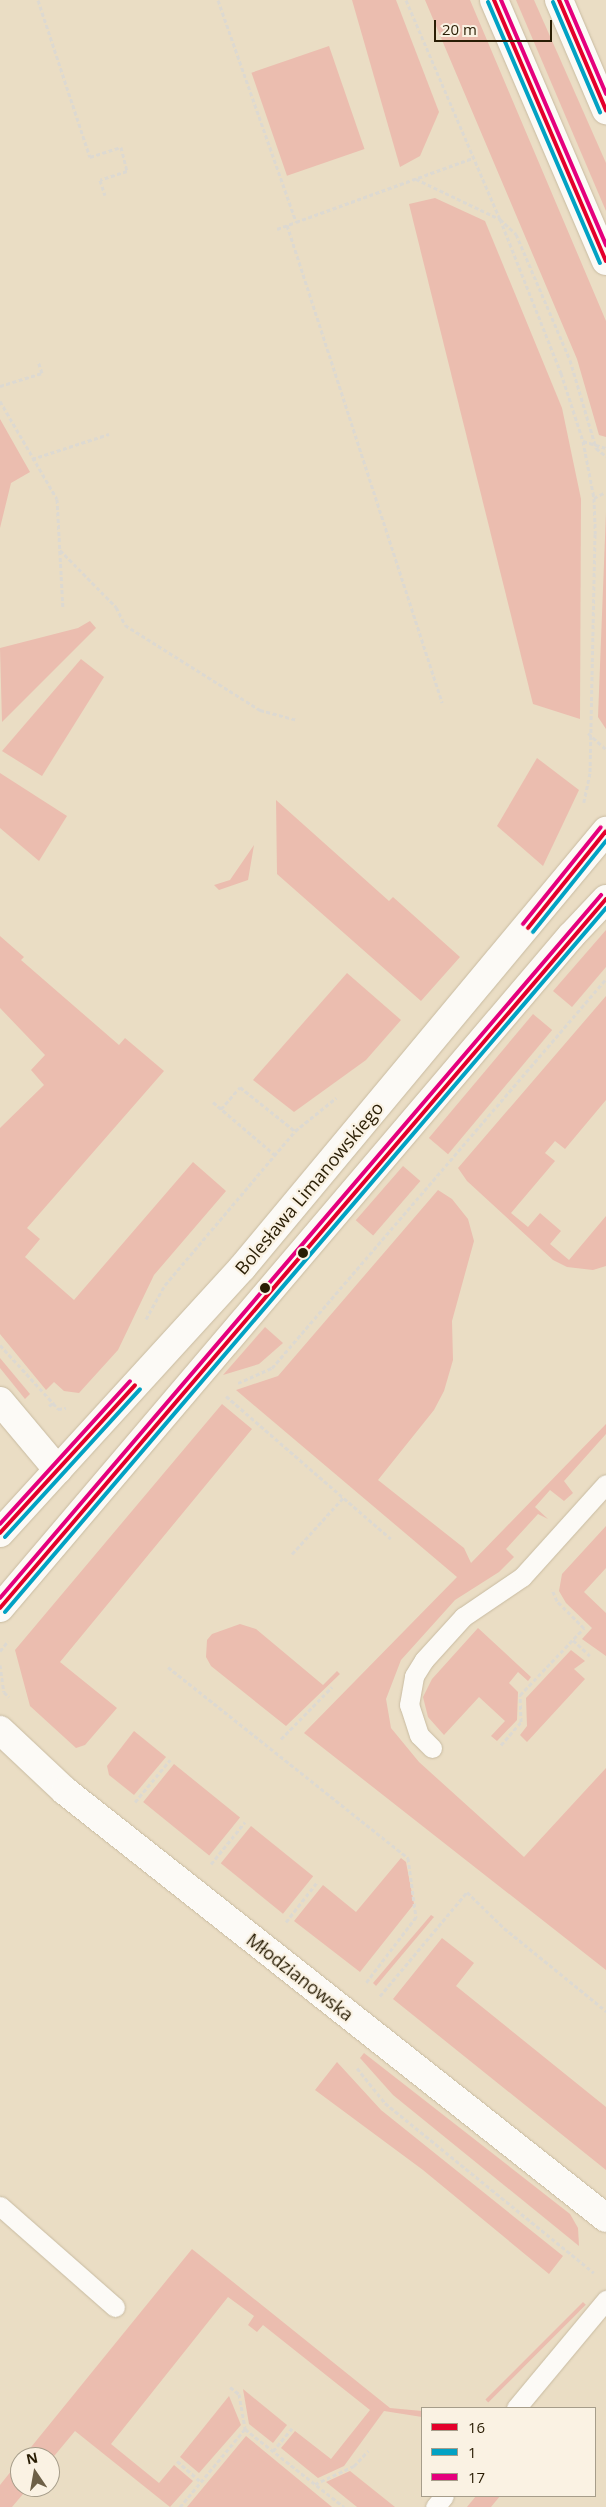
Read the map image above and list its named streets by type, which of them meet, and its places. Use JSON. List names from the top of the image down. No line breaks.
{"streets":{"street":["Bolesława Limanowskiego","Młodzianowska"]},"lines":["transit line 16","transit line 17","transit line 1"],"legend":["16","1","17"],"scale_bar":"20 m","north":"top"}
